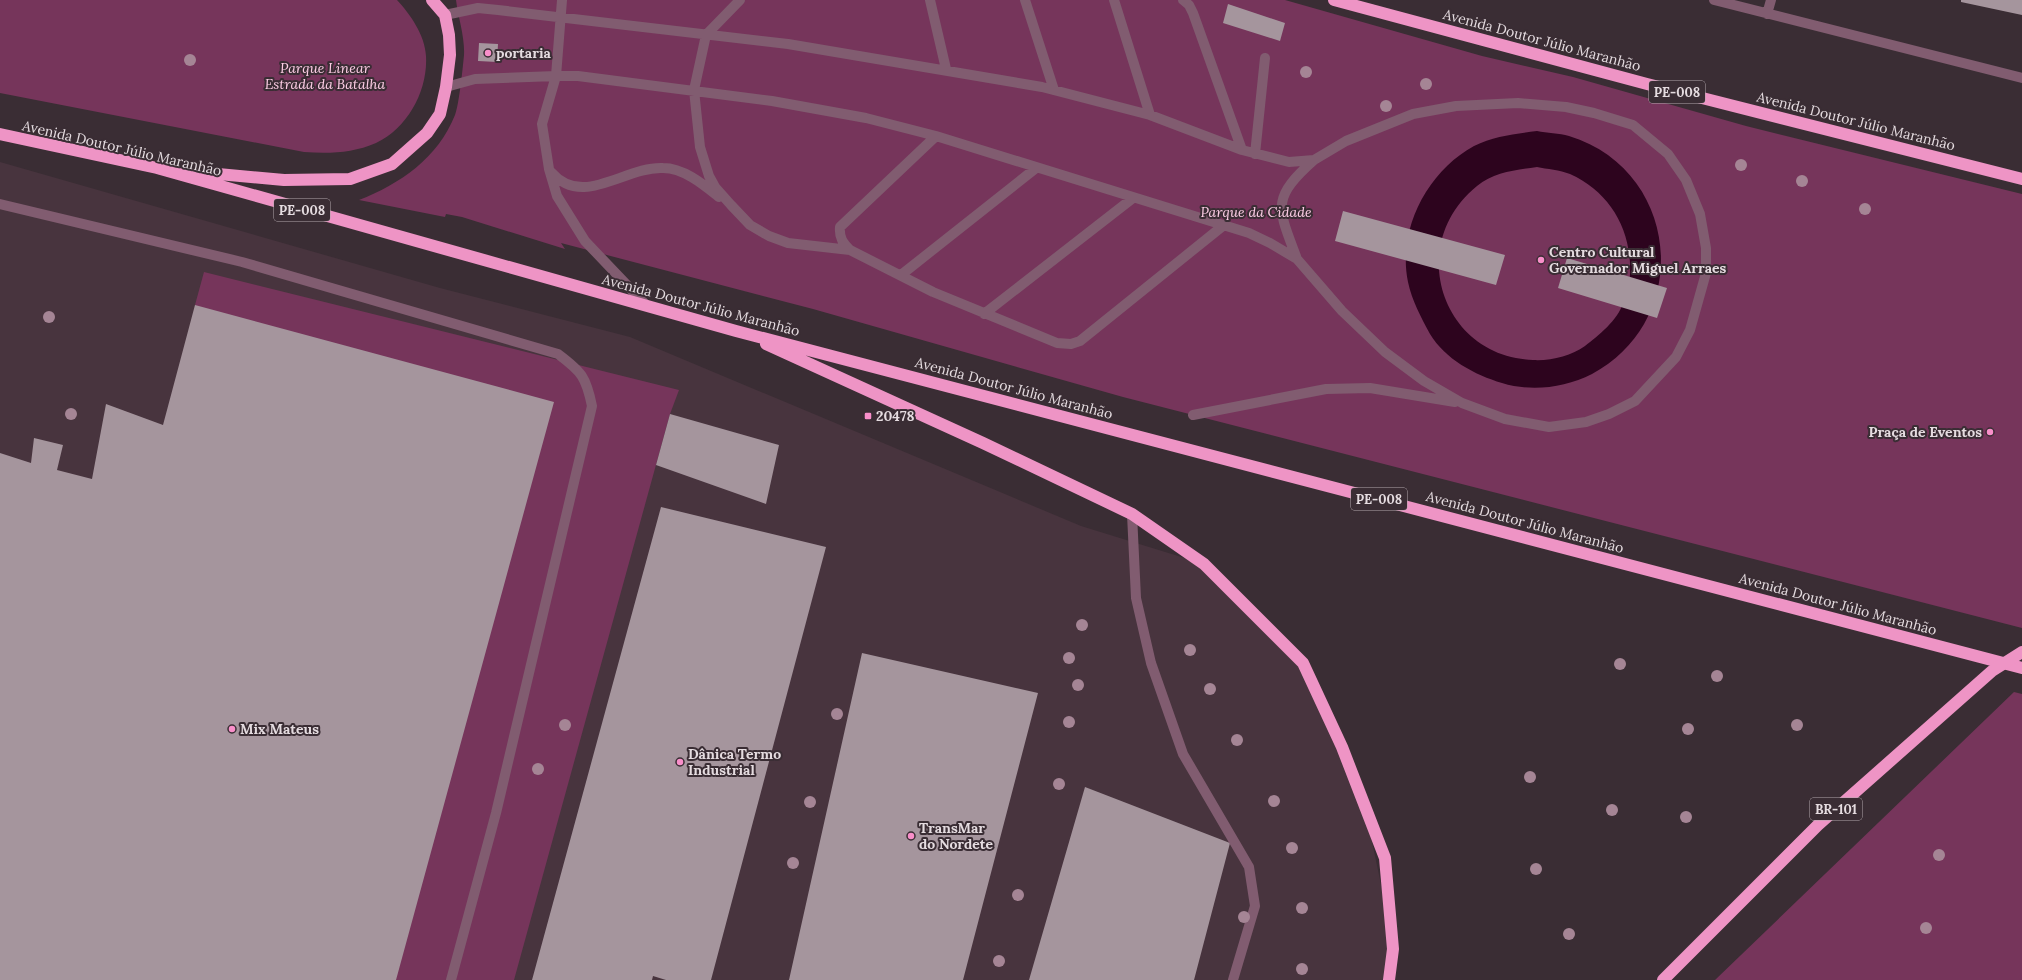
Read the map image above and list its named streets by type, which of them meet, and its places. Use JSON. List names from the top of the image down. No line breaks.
{"streets":{"highway":["Avenida Doutor Júlio Maranhão","PE-008","BR-101"]},"parks":["Parque Linear Estrada da Batalha","Parque da Cidade"],"places":{"other":["portaria","Centro Cultural Governador Miguel Arraes","Praça de Eventos","Mix Mateus","Dânica Termo Industrial","TransMar do Nordete"],"transit":["20478"]}}
